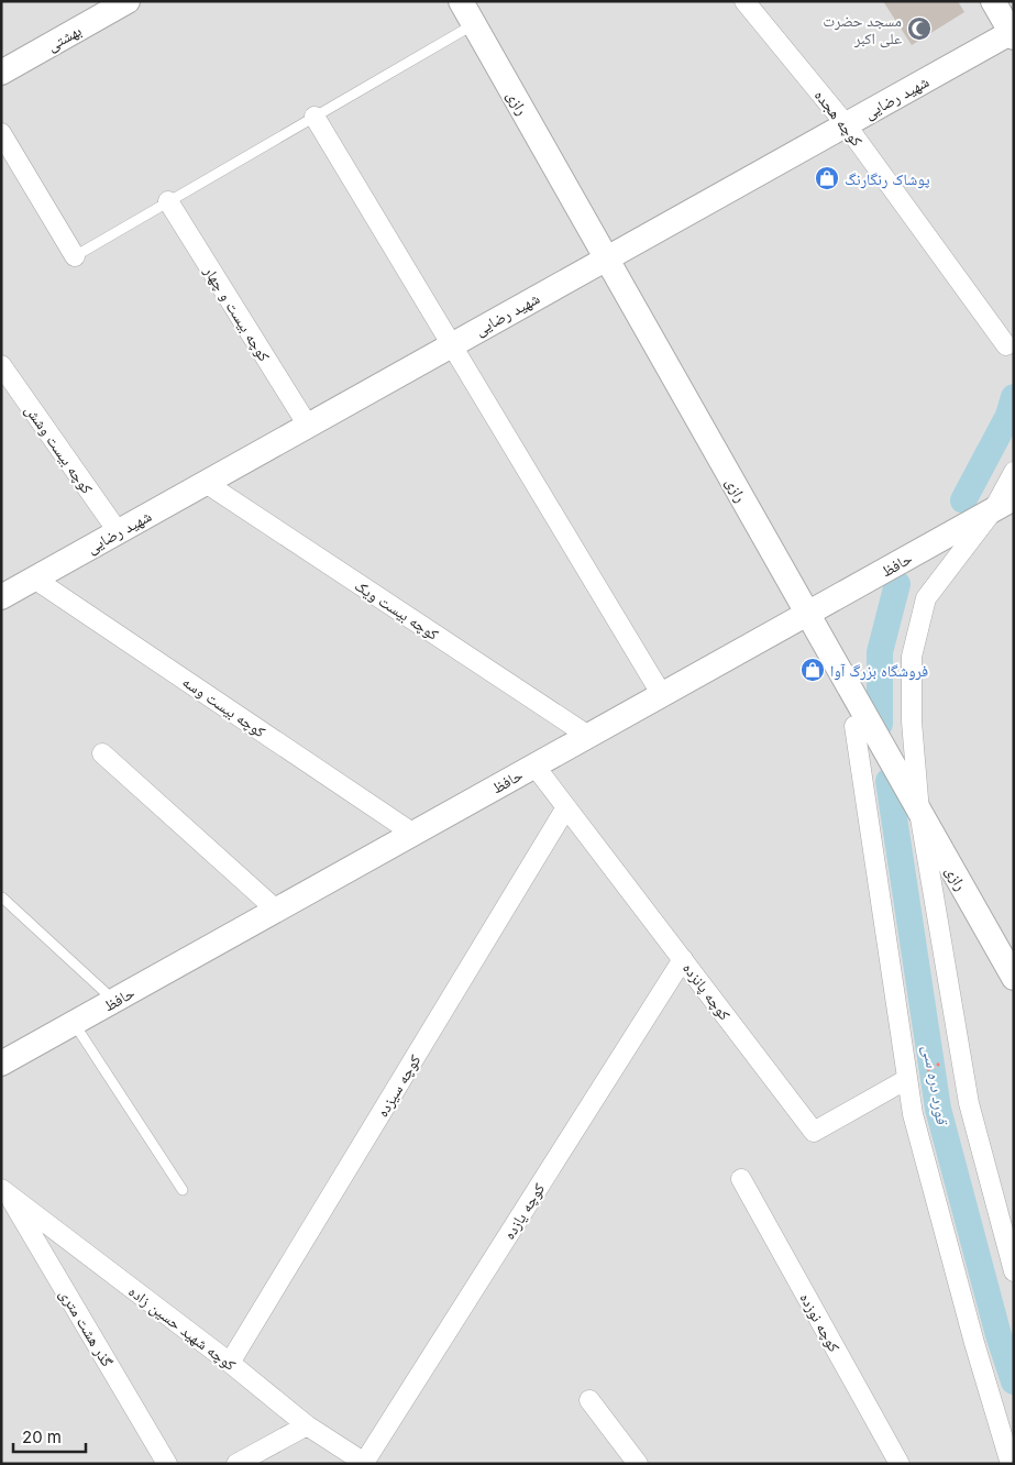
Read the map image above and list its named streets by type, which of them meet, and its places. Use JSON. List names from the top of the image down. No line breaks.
{"streets":{"street":["بهشتی","شهید رضایی","رازی","کوچه هجده","کوچه بیست و چهار","کوچه بیست وشش","حافظ","کوچه بیست ویک","کوچه بیست وسه","کوچه پانزده","کوچه سیزده","کوچه یازده","کوچه نوزده","گذر هشت متری","کوچه شهید حسین زاده"]},"crossings":[["شهید رضایی","رازی"],["شهید رضایی","کوچه هجده"],["شهید رضایی","کوچه بیست و چهار"],["شهید رضایی","کوچه بیست وشش"],["شهید رضایی","کوچه بیست ویک"],["شهید رضایی","کوچه بیست وسه"],["رازی","حافظ"],["حافظ","کوچه بیست ویک"],["حافظ","کوچه بیست وسه"],["حافظ","کوچه پانزده"],["کوچه پانزده","کوچه سیزده"],["کوچه پانزده","کوچه یازده"],["کوچه سیزده","کوچه شهید حسین زاده"],["کوچه یازده","کوچه شهید حسین زاده"],["گذر هشت متری","کوچه شهید حسین زاده"]],"water":["قورد دره سی"],"places":{"mosque":["مسجد حضرت علی اکبر"],"shop":["پوشاک رنگارنگ","فروشگاه بزرگ آوا"]},"scale_bar":"20 m"}
